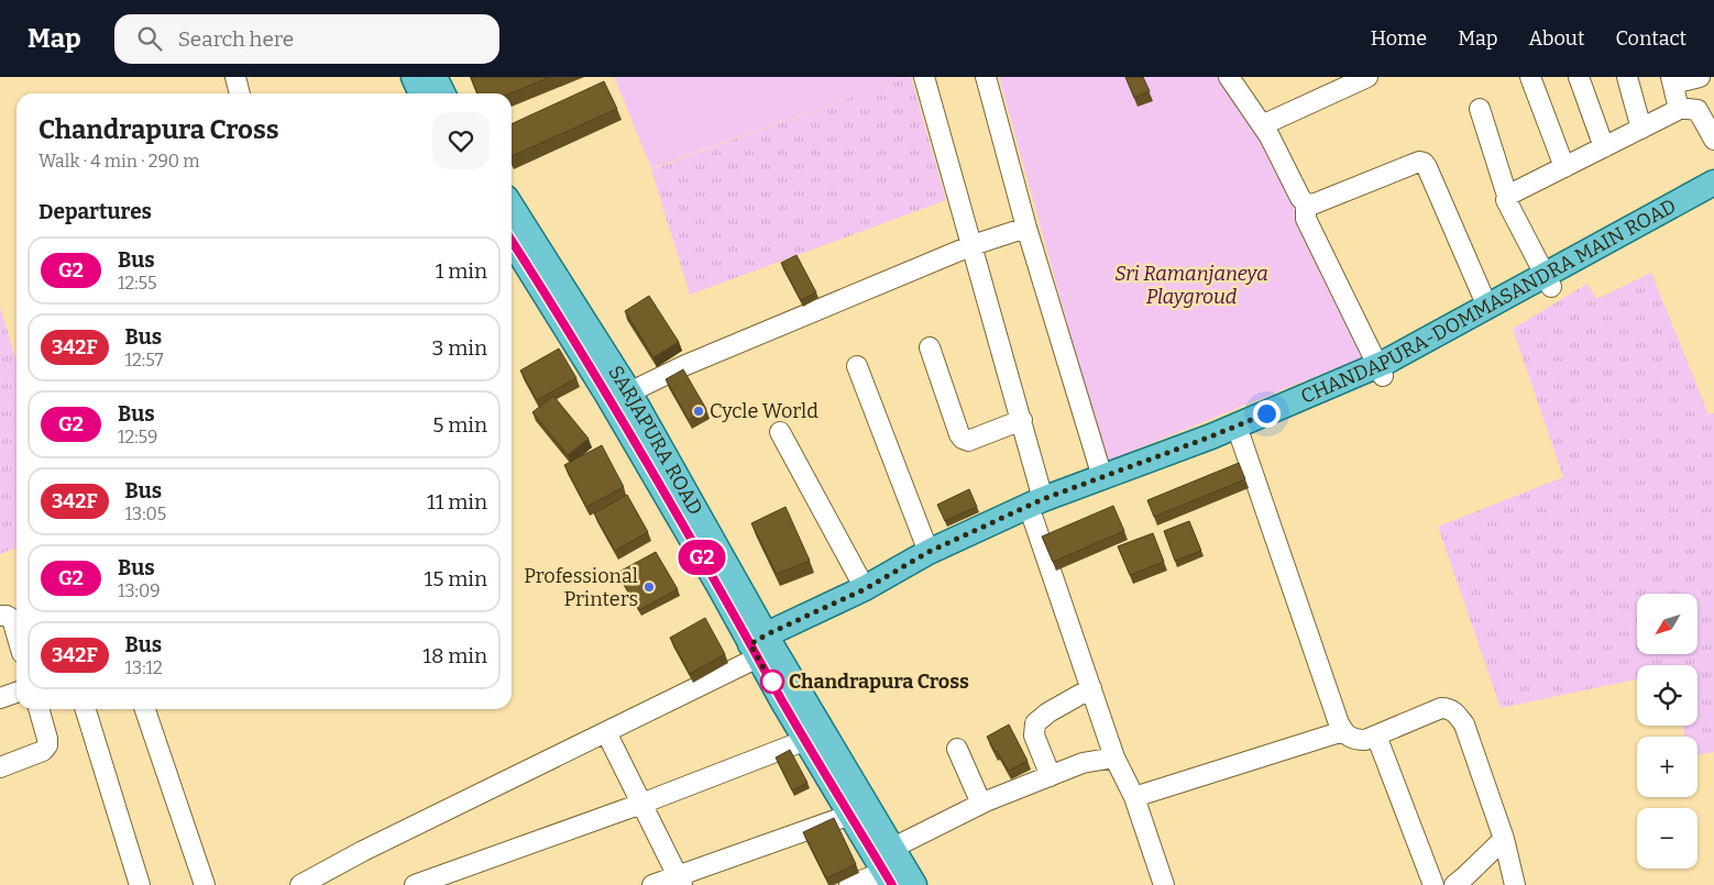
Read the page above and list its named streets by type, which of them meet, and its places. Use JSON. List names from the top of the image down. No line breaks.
{"streets":{"main road":["CHANDAPURA-DOMMASANDRA MAIN ROAD","SARJAPURA ROAD"]},"crossings":[["CHANDAPURA-DOMMASANDRA MAIN ROAD","SARJAPURA ROAD"]],"parks":["Sri Ramanjaneya Playgroud"],"places":["Cycle World","Professional Printers","Chandrapura Cross"],"lines":["bus line G2"],"north":"bottom left","page":{"header":"Map","search":"Search here","nav":["Home","Map","About","Contact"],"on_map":"G2","heading":[["Chandrapura Cross","Walk · 4 min · 290 m"],"Departures"],"list":[{"mark":"G2","name":"Bus","note":"12:55","value":"1 min"},{"mark":"342F","name":"Bus","note":"12:57","value":"3 min"},{"mark":"G2","name":"Bus","note":"12:59","value":"5 min"},{"mark":"342F","name":"Bus","note":"13:05","value":"11 min"},{"mark":"G2","name":"Bus","note":"13:09","value":"15 min"},{"mark":"342F","name":"Bus","note":"13:12","value":"18 min"}],"map_buttons":["+","−"]}}
